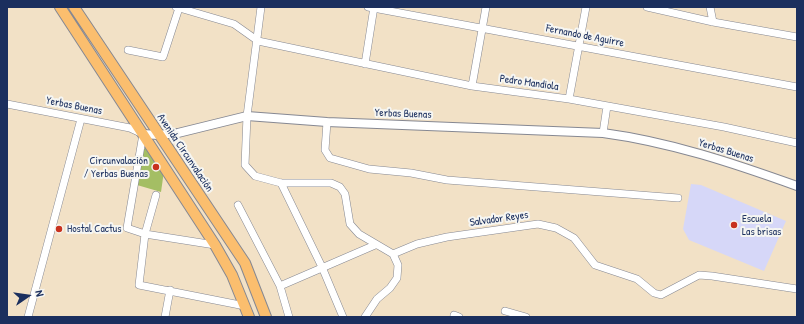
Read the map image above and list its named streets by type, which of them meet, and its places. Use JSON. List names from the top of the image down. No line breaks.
{"streets":{"main road":["Avenida Circunvalación"],"street":["Fernando de Aguirre","Pedro Mandiola","Yerbas Buenas","Salvador Reyes"]},"crossings":[["Yerbas Buenas","Avenida Circunvalación"]],"places":["Circunvalación / Yerbas Buenas","Escuela Las brisas","Hostal Cactus"],"north":"right"}
